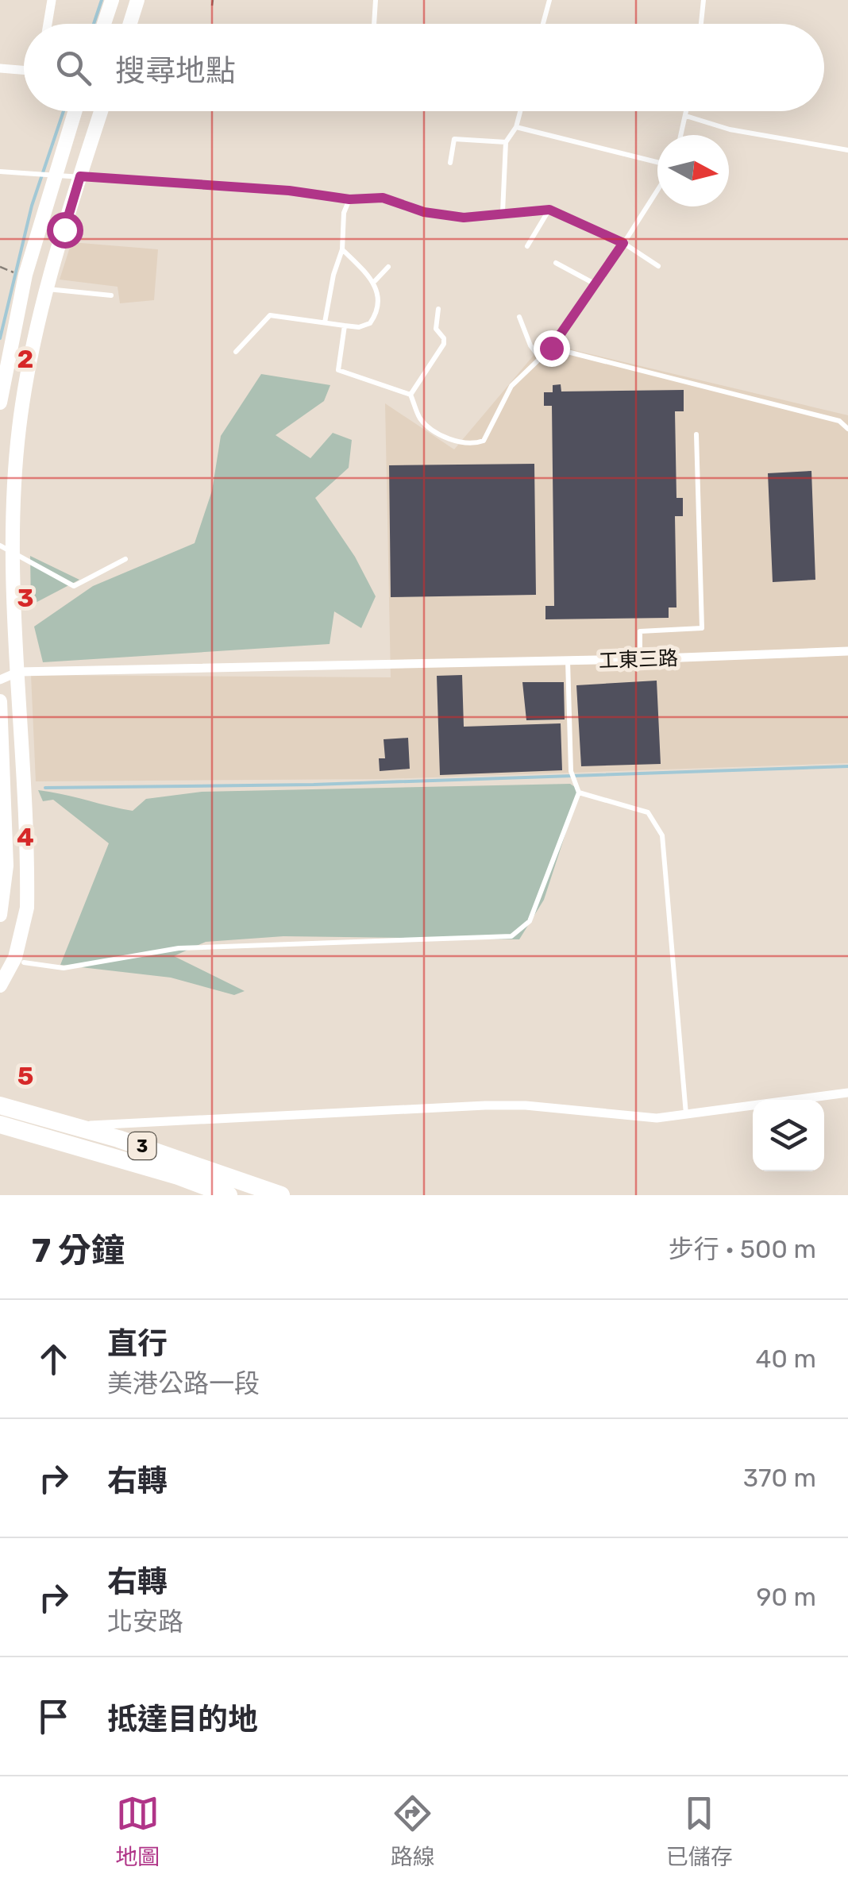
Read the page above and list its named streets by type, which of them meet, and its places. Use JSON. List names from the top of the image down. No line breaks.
{"streets":{"highway":["3"],"street":["工東三路"]},"north":"right","page":{"search":"搜尋地點","heading":["7 分鐘","步行 · 500 m"],"list":[["直行","美港公路一段","40 m"],["右轉","370 m"],["右轉","北安路","90 m"],"抵達目的地"],"nav":["地圖","路線","已儲存"]},"grid":{"rows":["2","3","4","5"]}}
